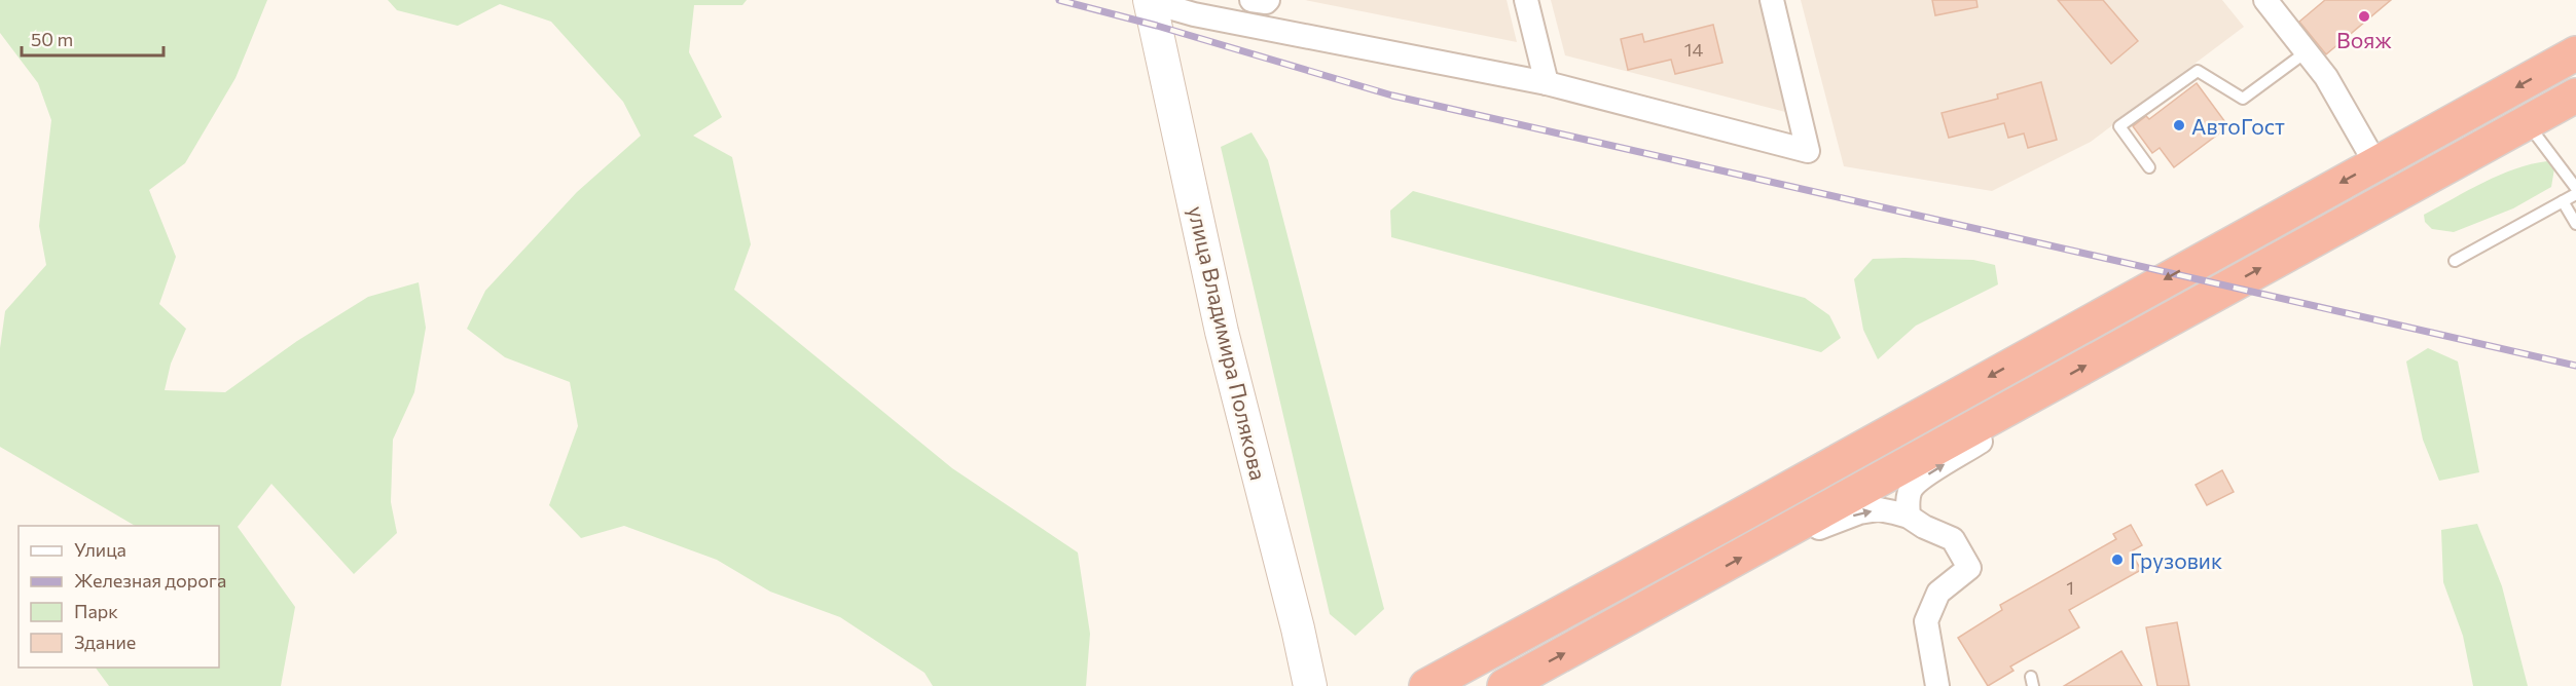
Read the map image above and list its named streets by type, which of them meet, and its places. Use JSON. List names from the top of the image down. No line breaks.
{"streets":{"street":["улица Владимира Полякова"]},"places":["Вояж","АвтоГост","Грузовик"],"house_numbers":["14","1"],"legend":["Улица","Железная дорога","Парк","Здание"],"scale_bar":"50 m"}
